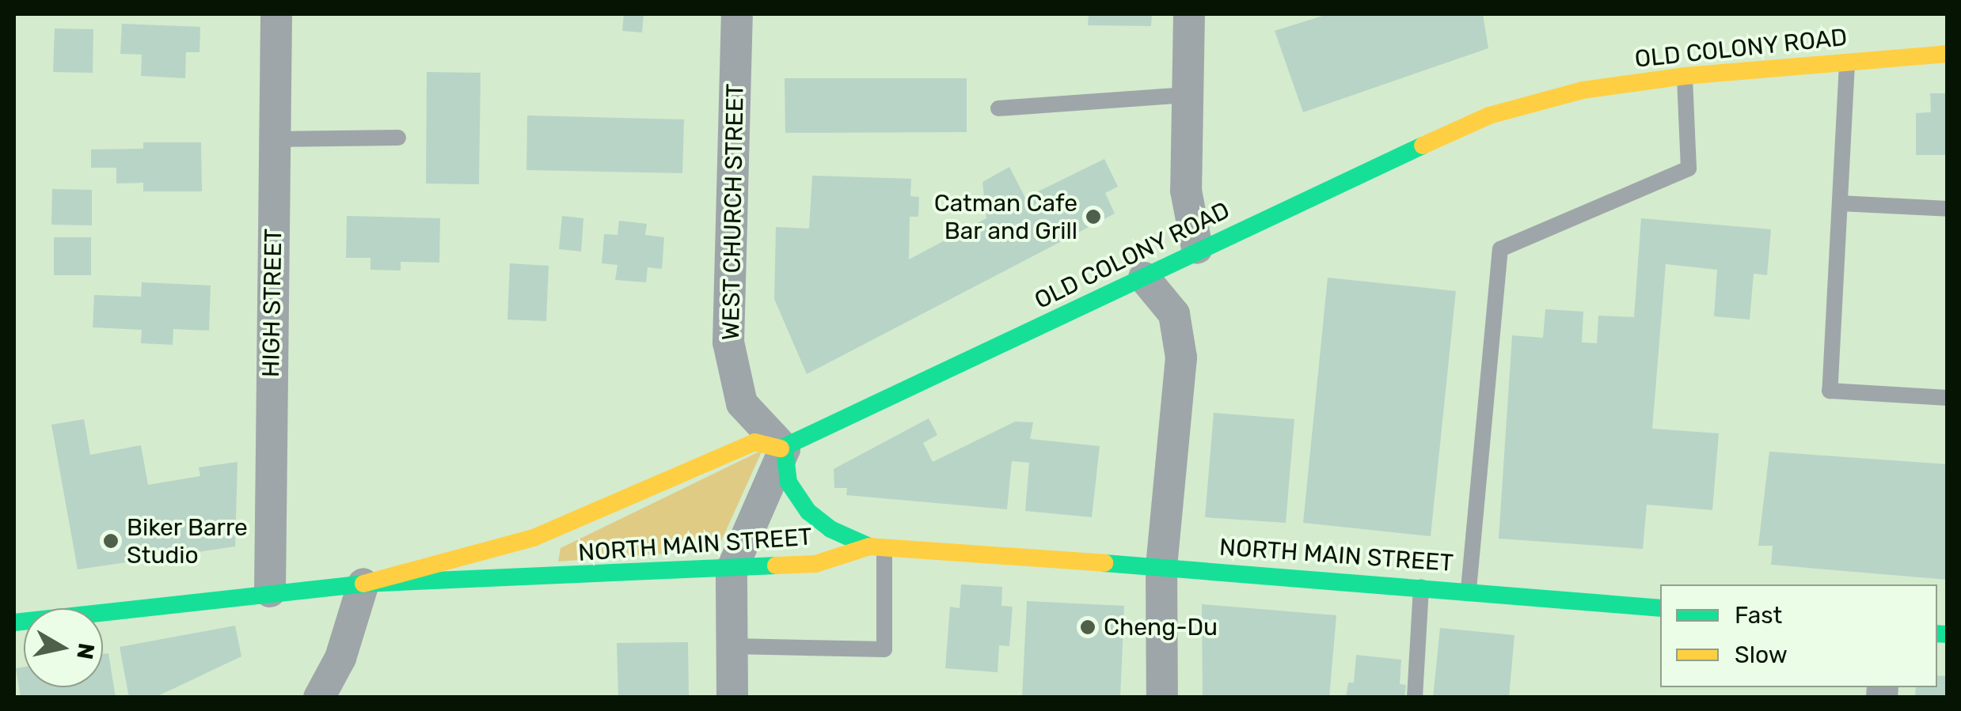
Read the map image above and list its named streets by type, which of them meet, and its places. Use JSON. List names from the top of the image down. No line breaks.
{"streets":{"main road":["OLD COLONY ROAD","NORTH MAIN STREET"],"street":["WEST CHURCH STREET","HIGH STREET"]},"crossings":[["OLD COLONY ROAD","WEST CHURCH STREET"],["HIGH STREET","NORTH MAIN STREET"]],"places":["Catman Cafe Bar and Grill","Biker Barre Studio","Cheng-Du"],"legend":["Fast","Slow"],"north":"right"}
